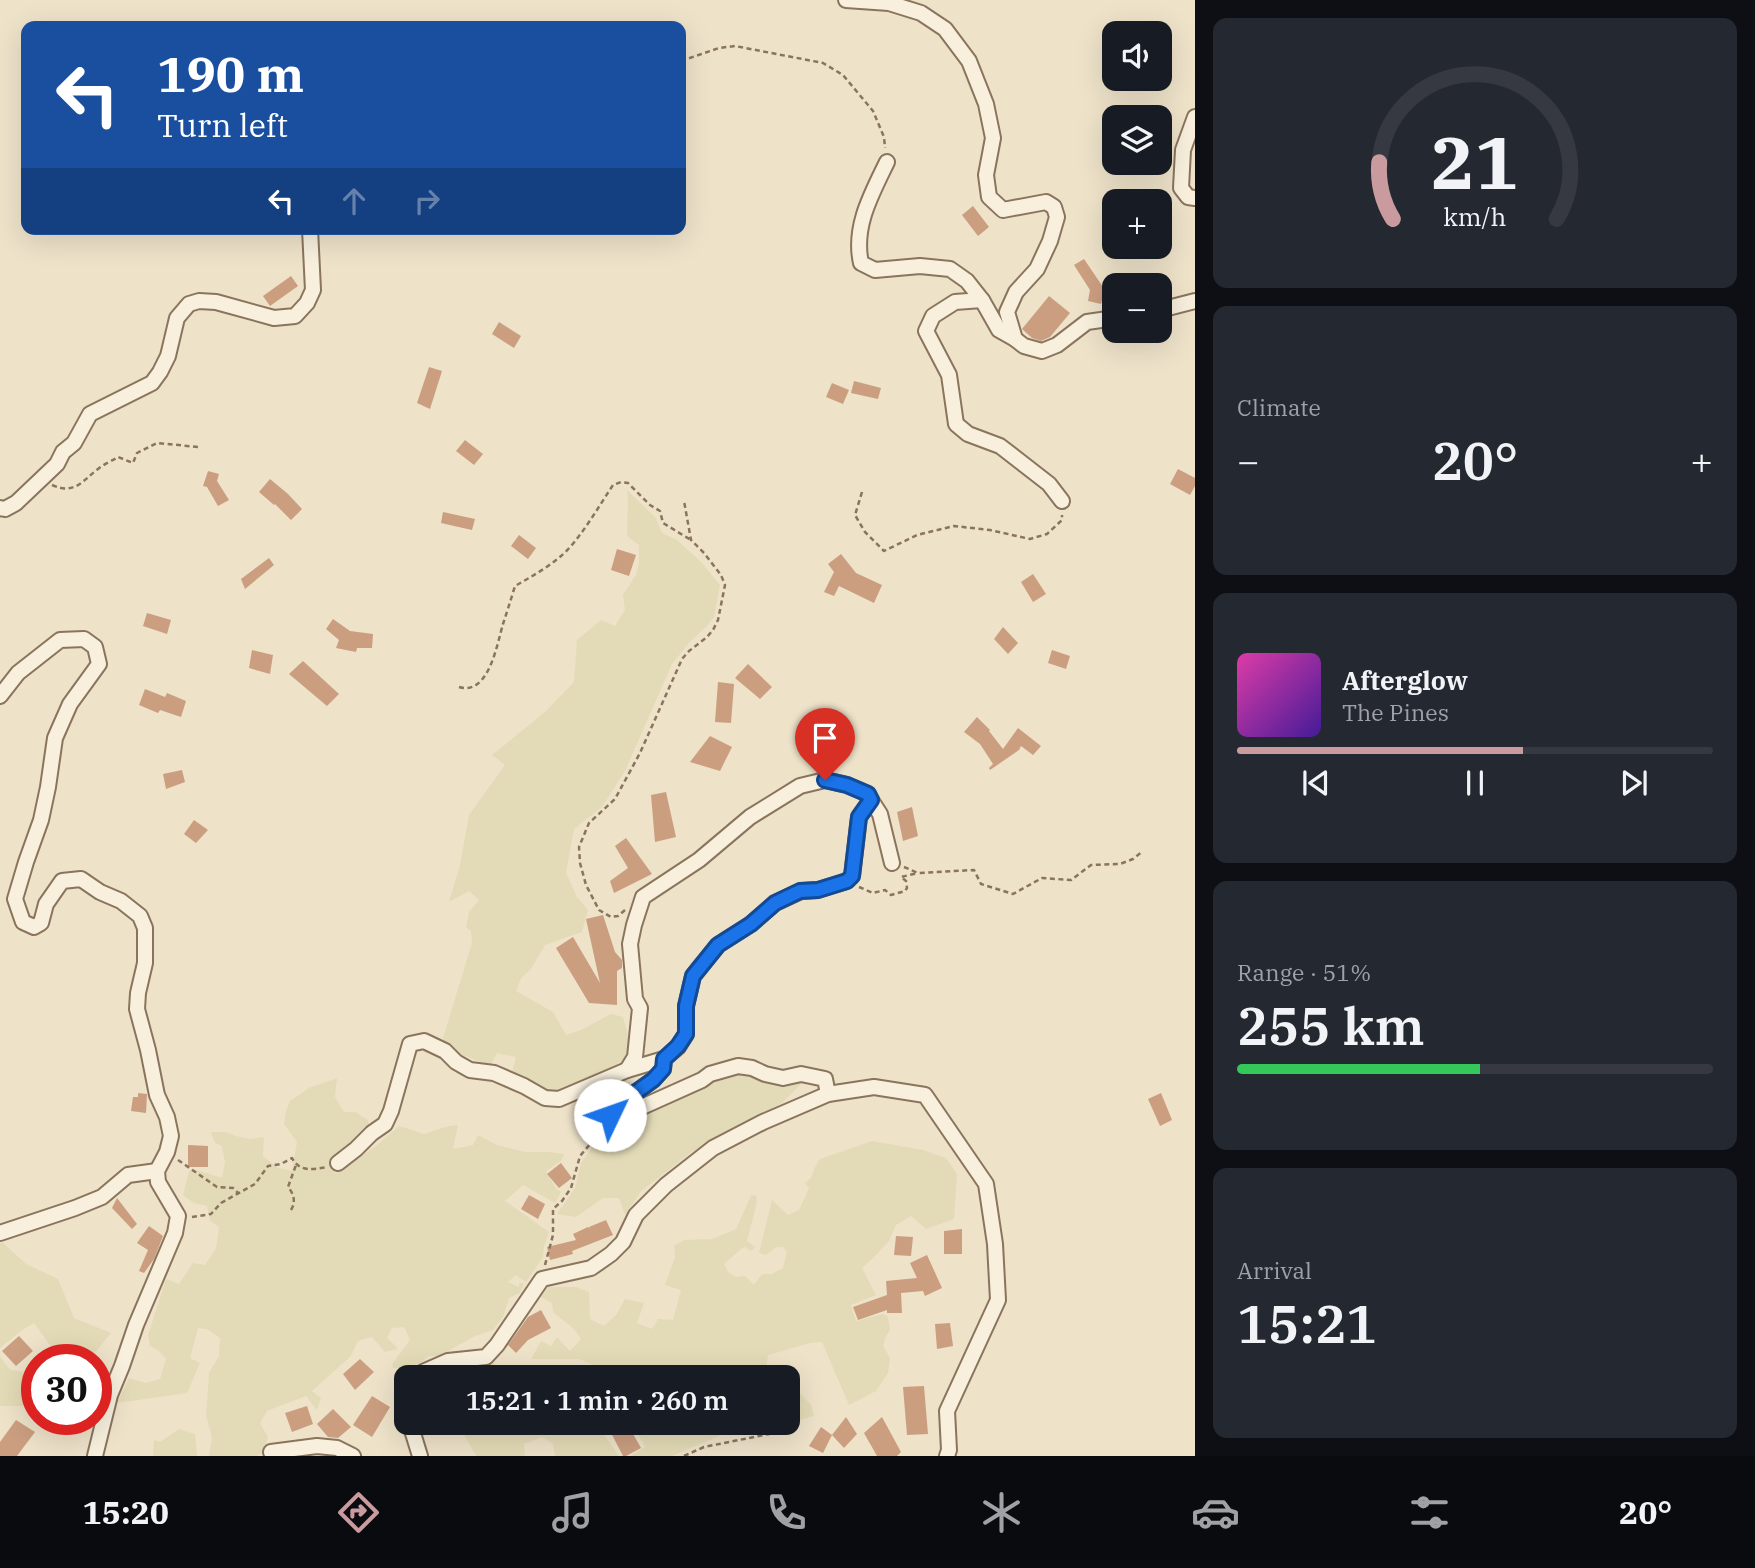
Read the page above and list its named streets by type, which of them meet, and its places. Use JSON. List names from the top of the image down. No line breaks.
{"page":{"map_buttons":["+","−"],"turn":["190 m","Turn left"],"tile":["Climate",["Range · 51%","255 km"],["Arrival","15:21"]],"heat":["−","20°","+"],"song":["Afterglow","The Pines"],"limit":"30","trip":"15:21 · 1 min · 260 m","tabs":["15:20","20°"],"gauge":["21","km/h"]}}
